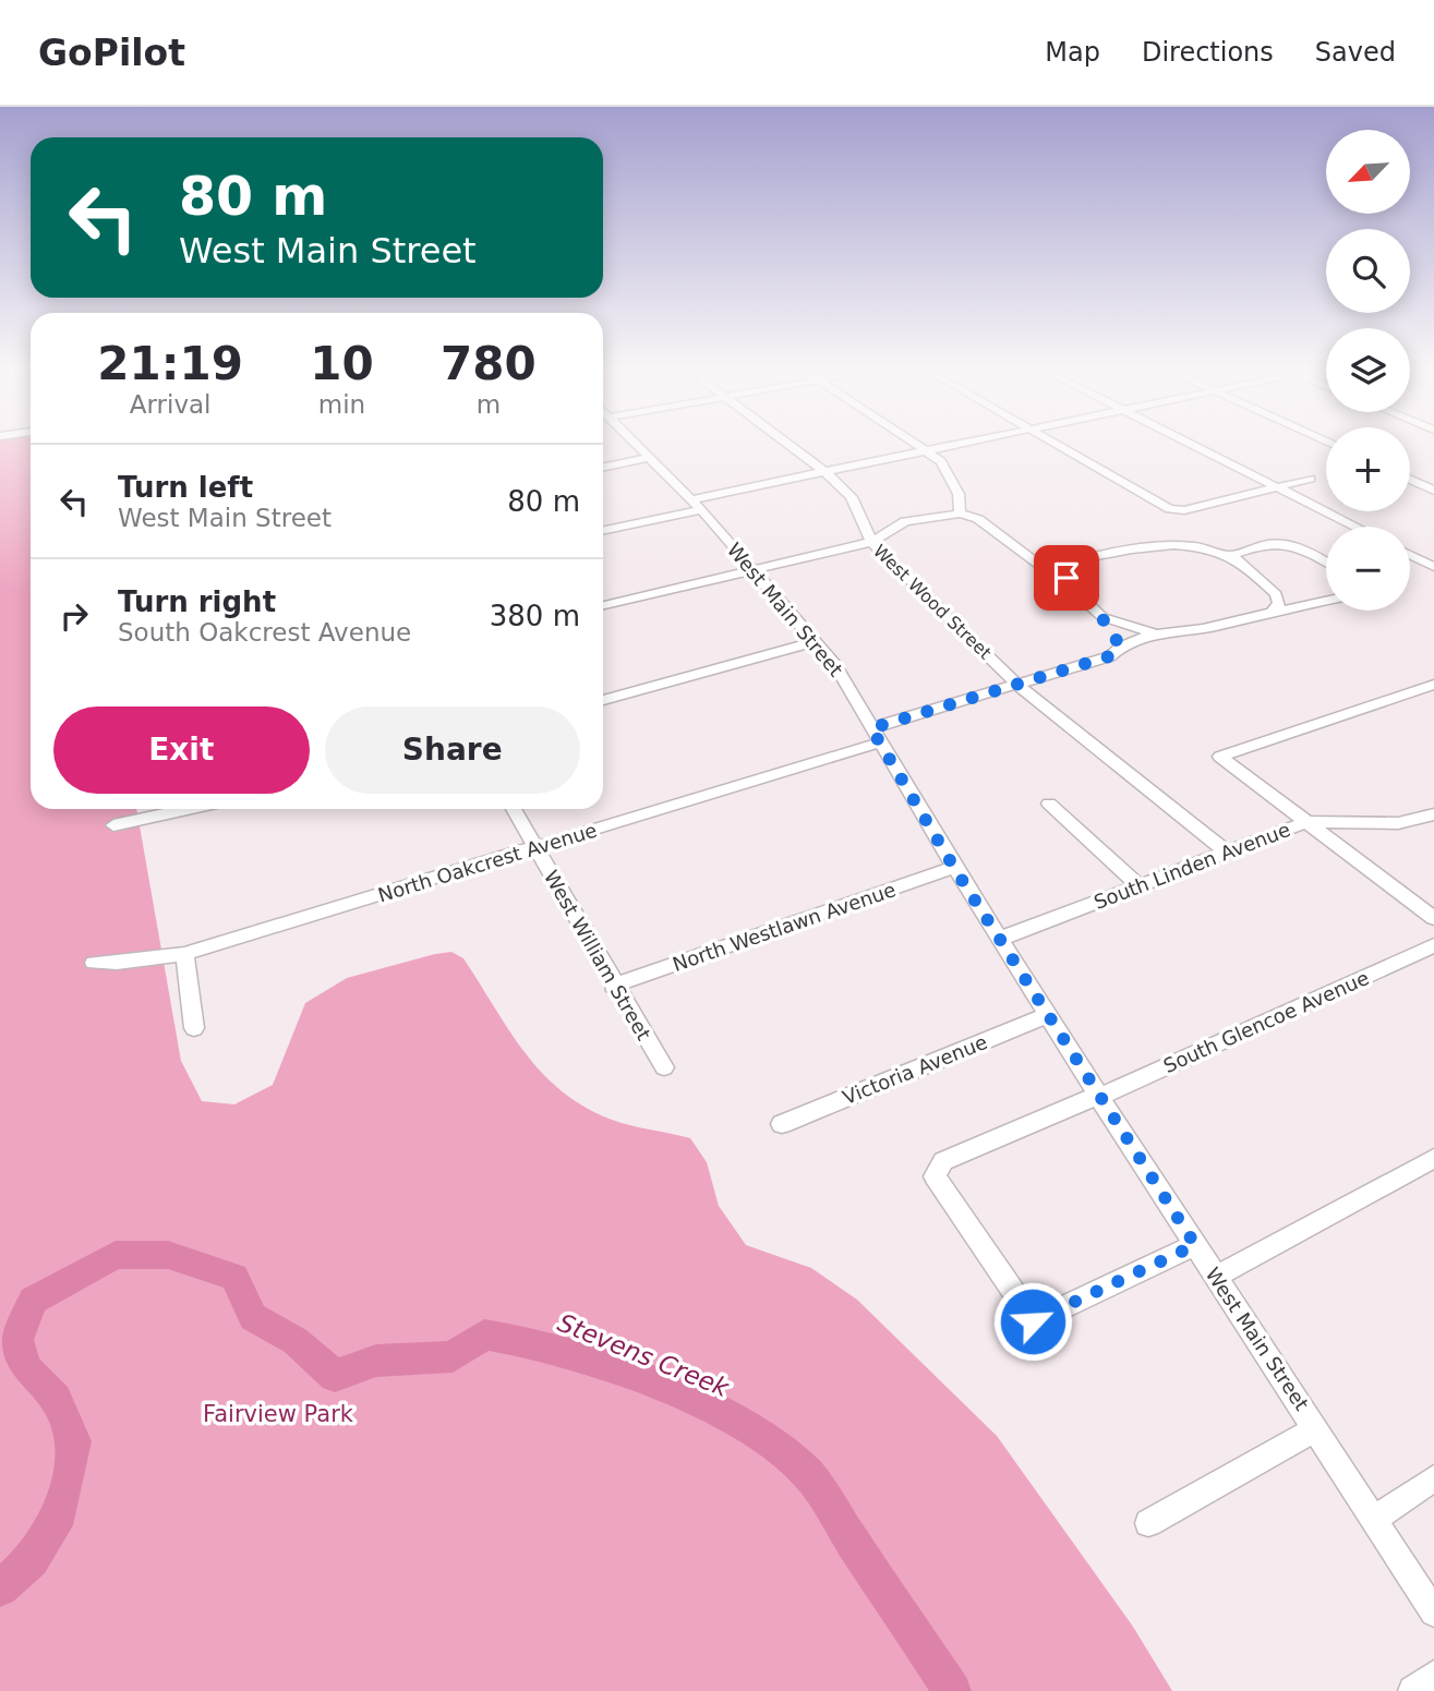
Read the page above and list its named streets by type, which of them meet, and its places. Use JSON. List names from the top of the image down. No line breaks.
{"streets":{"street":["West Wood Street","West Main Street","North Oakcrest Avenue","South Linden Avenue","North Westlawn Avenue","West William Street","South Glencoe Avenue","Victoria Avenue"]},"crossings":[["West Wood Street","North Oakcrest Avenue"],["West Wood Street","South Linden Avenue"],["West Main Street","North Oakcrest Avenue"],["West Main Street","South Linden Avenue"],["West Main Street","North Westlawn Avenue"],["West Main Street","South Glencoe Avenue"],["West Main Street","Victoria Avenue"],["North Oakcrest Avenue","West William Street"],["North Westlawn Avenue","West William Street"]],"water":["Stevens Creek"],"parks":["Fairview Park"],"north":"bottom left","page":{"header":"GoPilot","nav":["Map","Directions","Saved"],"map_buttons":["+","−"],"turn":["80 m","West Main Street"],"eta":["21:19","Arrival","10","min","780","m"],"list":[{"name":"Turn left","note":"West Main Street","value":"80 m"},{"name":"Turn right","note":"South Oakcrest Avenue","value":"380 m"}],"buttons":["Exit","Share"]}}
